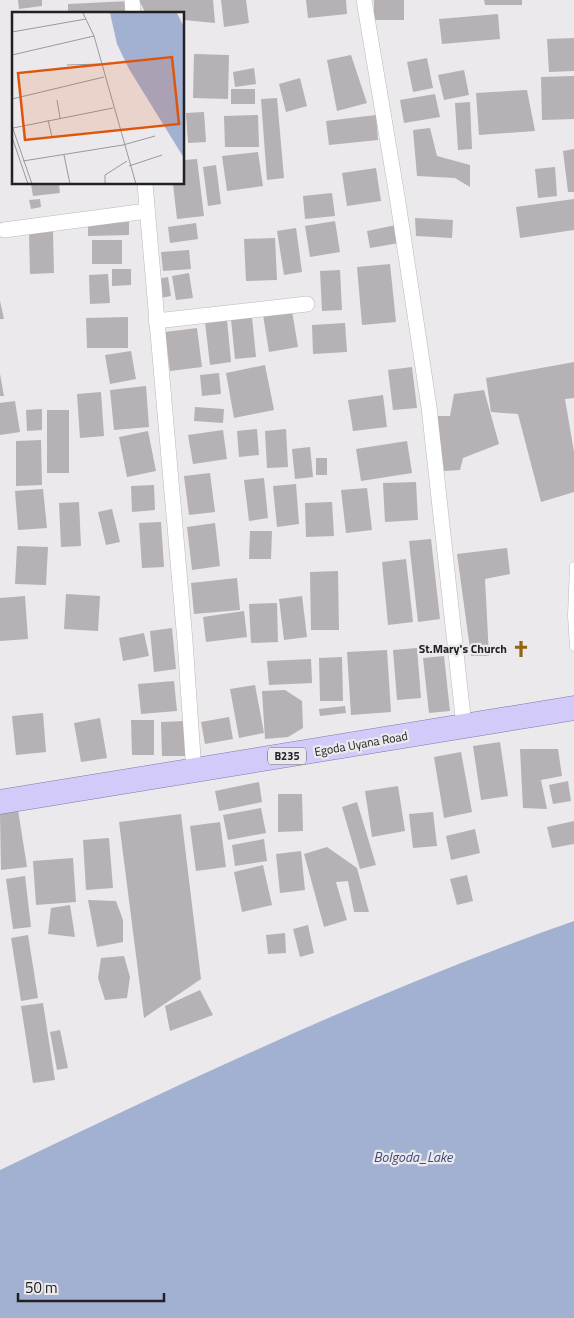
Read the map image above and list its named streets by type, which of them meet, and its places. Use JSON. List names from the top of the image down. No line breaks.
{"streets":{"main road":["Egoda Uyana Road","B235"]},"water":["Bolgoda_Lake"],"places":{"church":["St.Mary's Church"]},"scale_bar":"50 m"}
